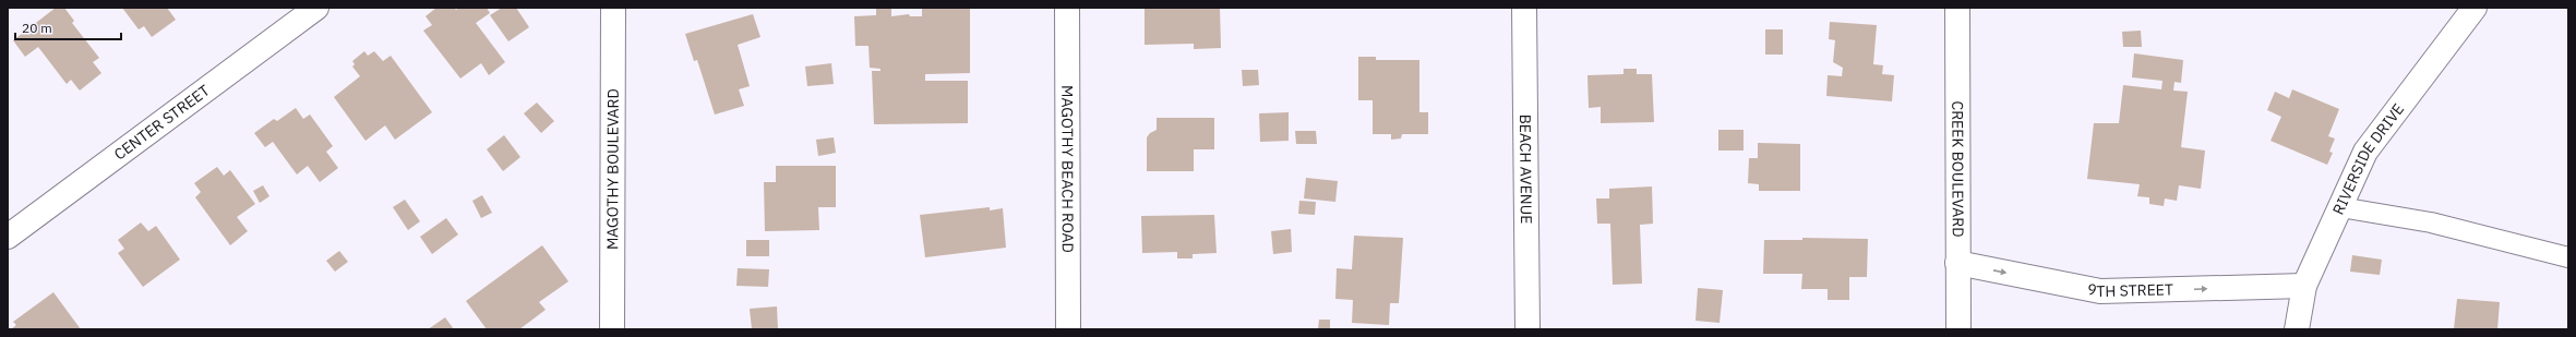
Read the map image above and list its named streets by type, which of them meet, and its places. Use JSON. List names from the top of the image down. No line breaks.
{"streets":{"street":["CENTER STREET","RIVERSIDE DRIVE","MAGOTHY BOULEVARD","MAGOTHY BEACH ROAD","BEACH AVENUE","CREEK BOULEVARD","9TH STREET"]},"crossings":[["RIVERSIDE DRIVE","9TH STREET"],["CREEK BOULEVARD","9TH STREET"]],"one_way":["9TH STREET"],"scale_bar":"20 m"}
